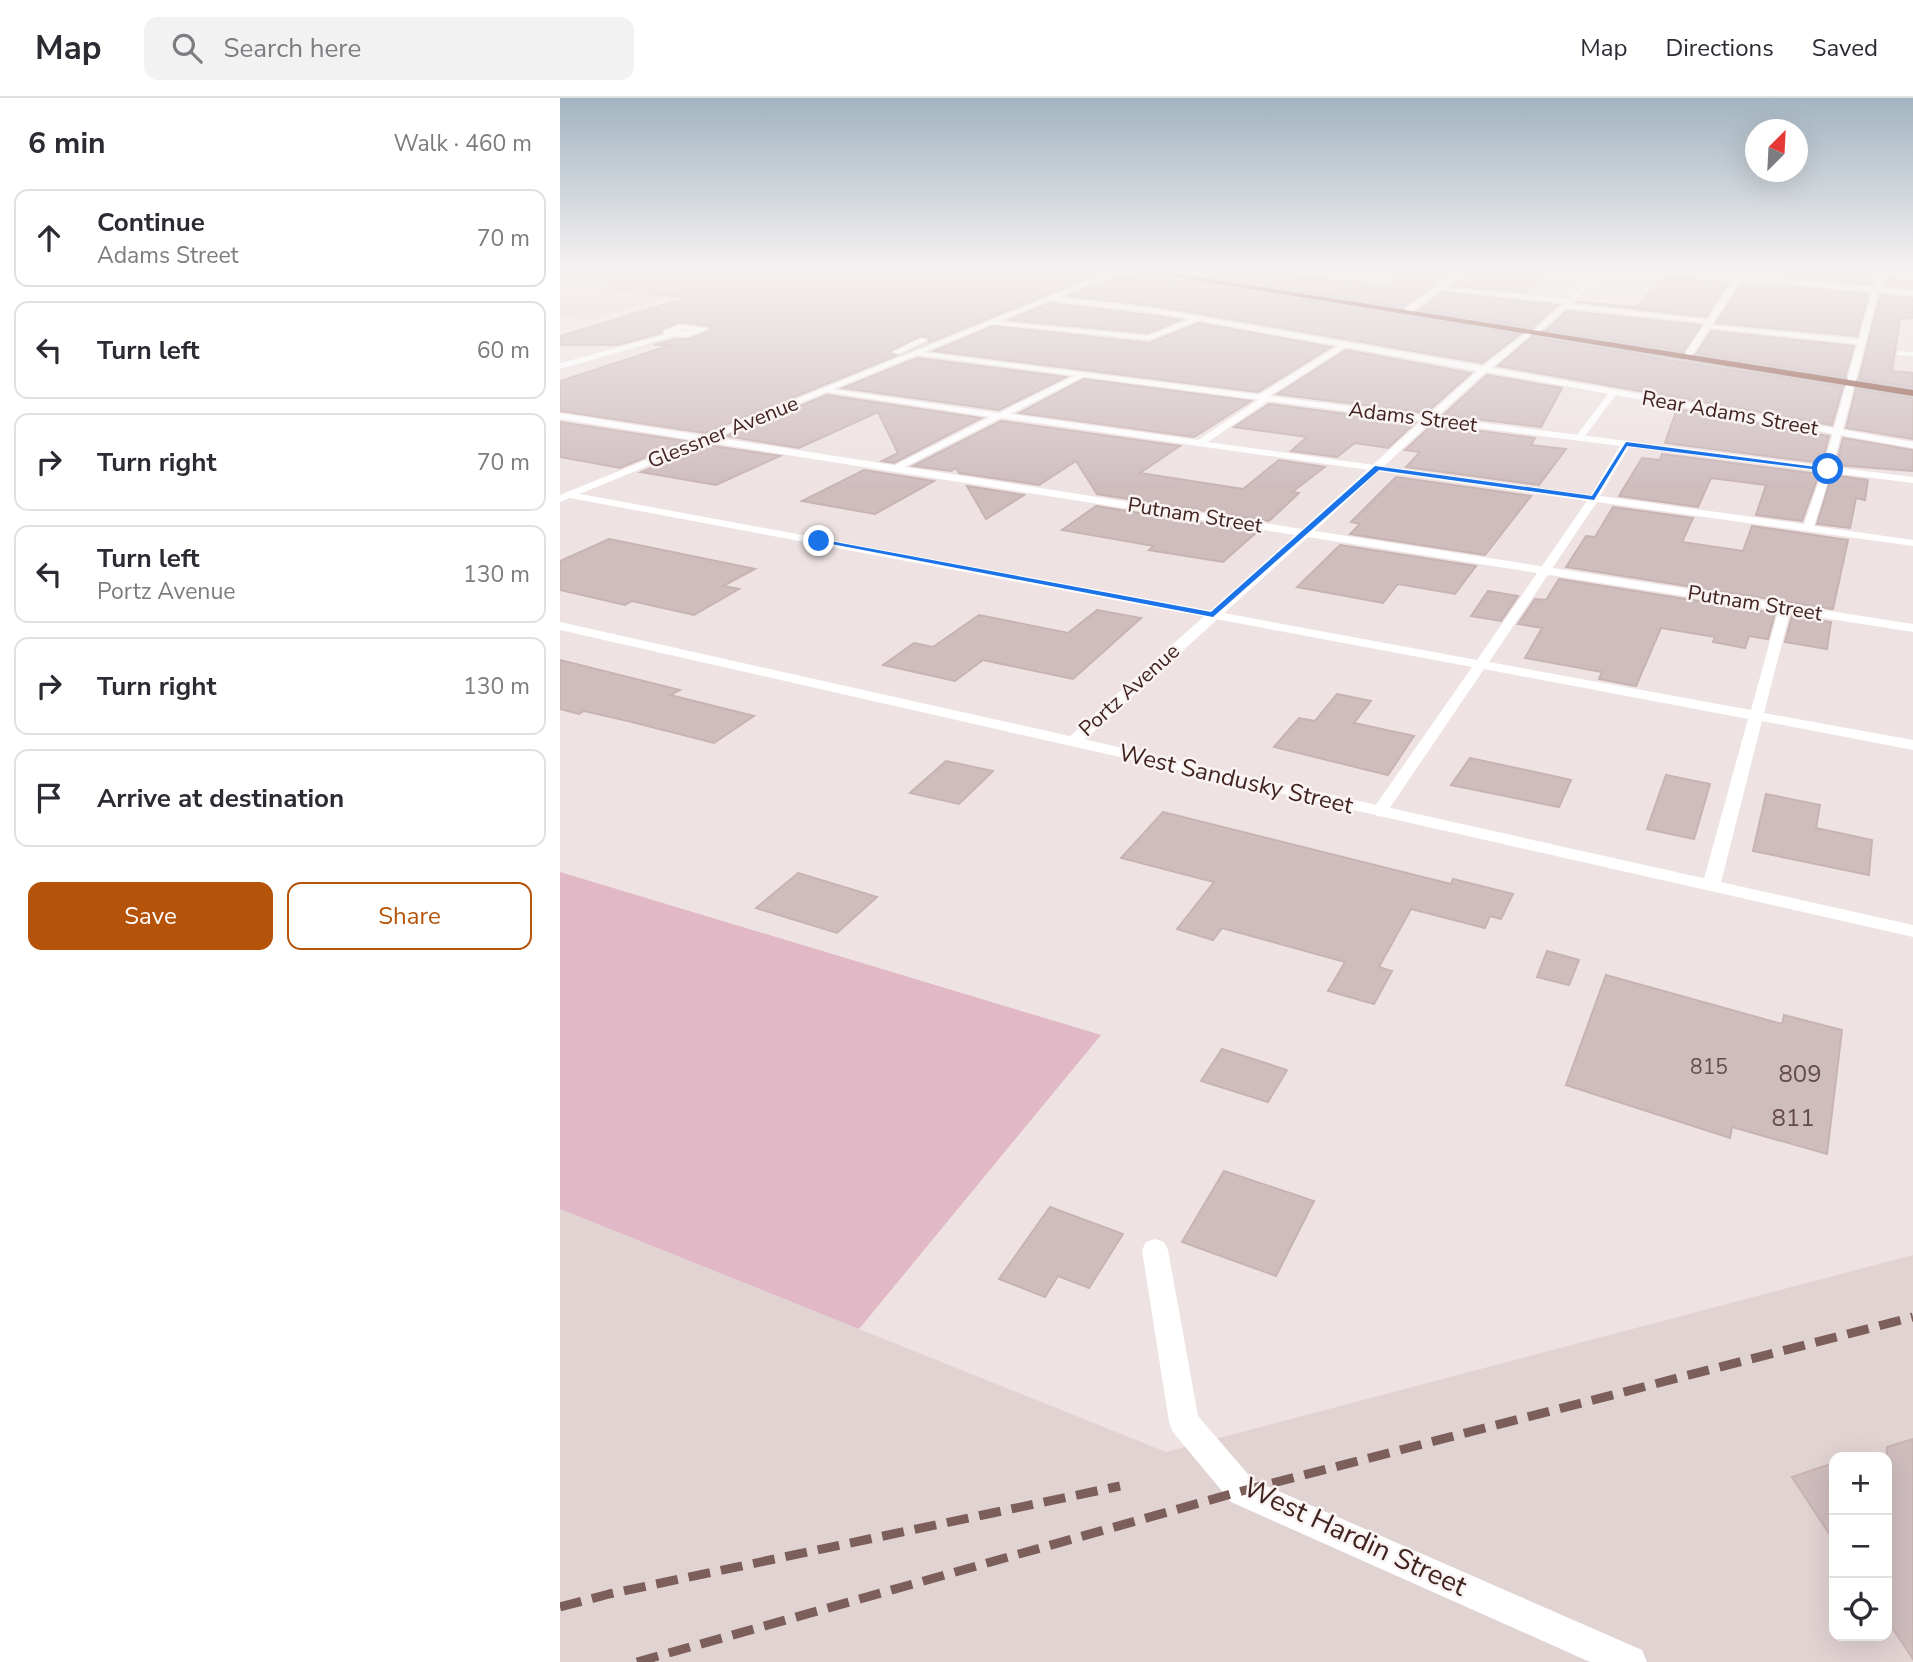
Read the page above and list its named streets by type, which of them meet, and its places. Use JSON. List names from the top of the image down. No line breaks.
{"streets":{"street":["Rear Adams Street","Adams Street","Glessner Avenue","Putnam Street","Portz Avenue","West Sandusky Street","West Hardin Street"]},"crossings":[["Rear Adams Street","Portz Avenue"],["Adams Street","Glessner Avenue"],["Adams Street","Portz Avenue"],["Glessner Avenue","Putnam Street"],["Putnam Street","Portz Avenue"],["Portz Avenue","West Sandusky Street"]],"house_numbers":["815","809","811"],"north":"top right","page":{"header":"Map","search":"Search here","nav":["Map","Directions","Saved"],"heading":["6 min","Walk · 460 m"],"list":[["Continue","Adams Street","70 m"],["Turn left","60 m"],["Turn right","70 m"],["Turn left","Portz Avenue","130 m"],["Turn right","130 m"],"Arrive at destination"],"buttons":["Save","Share"],"map_buttons":["+","−"]}}
